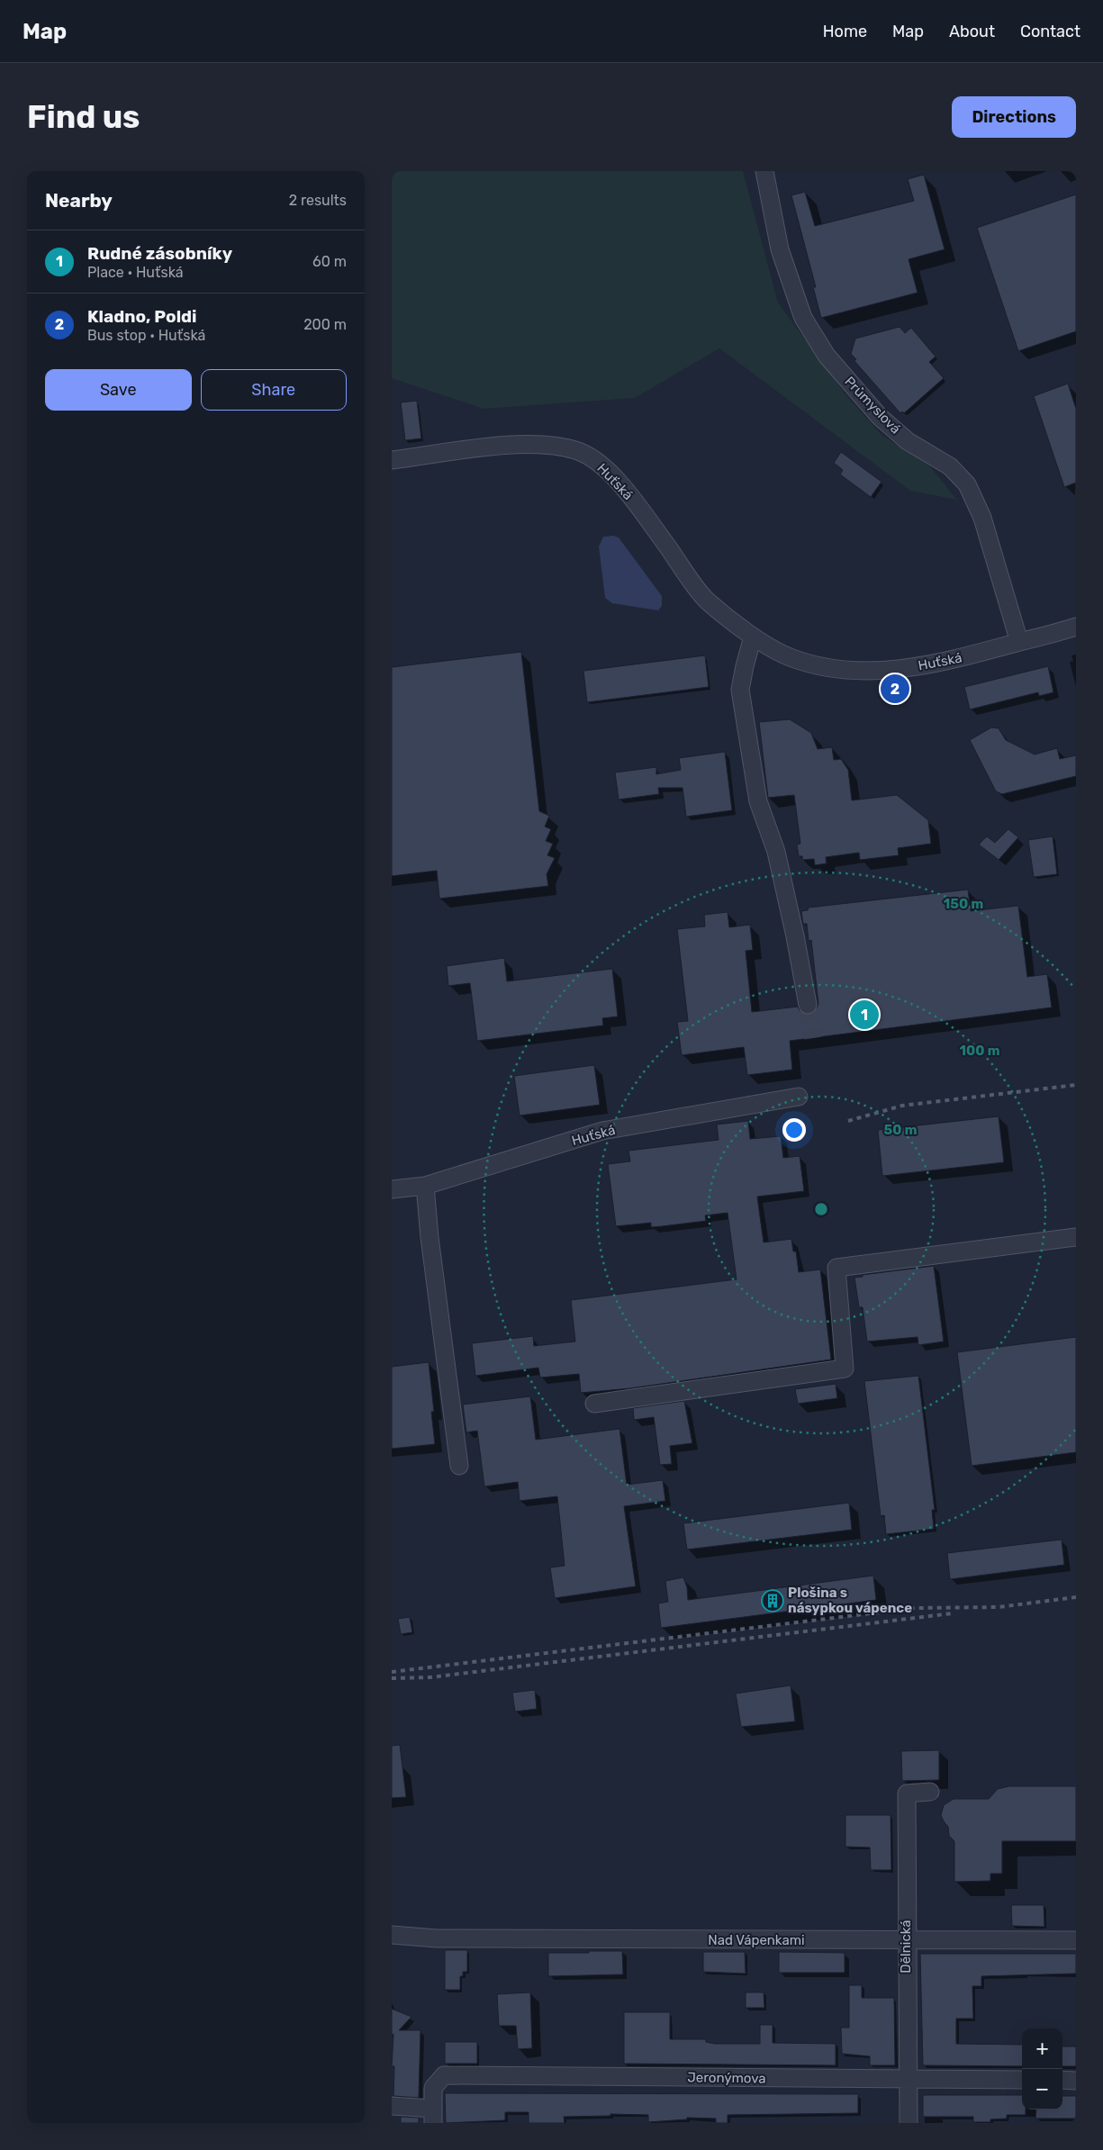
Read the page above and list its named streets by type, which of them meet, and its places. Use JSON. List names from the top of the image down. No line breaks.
{"streets":{"street":["Průmyslová","Huťská","Nad Vápenkami","Dělnická","Jeronýmova"]},"crossings":[["Průmyslová","Huťská"],["Nad Vápenkami","Dělnická"],["Dělnická","Jeronýmova"]],"places":{"building":["Plošina s násypkou vápence"]},"page":{"header":"Map","nav":["Home","Map","About","Contact"],"buttons":["Directions",["Save","Share"]],"title":"Find us","heading":["Nearby","2 results"],"list":[{"mark":"1","name":"Rudné zásobníky","note":"Place · Huťská","value":"60 m"},{"mark":"2","name":"Kladno, Poldi","note":"Bus stop · Huťská","value":"200 m"}],"pins":["2","1"],"map_buttons":["+","−"]},"rings":["150 m","100 m","50 m"]}
